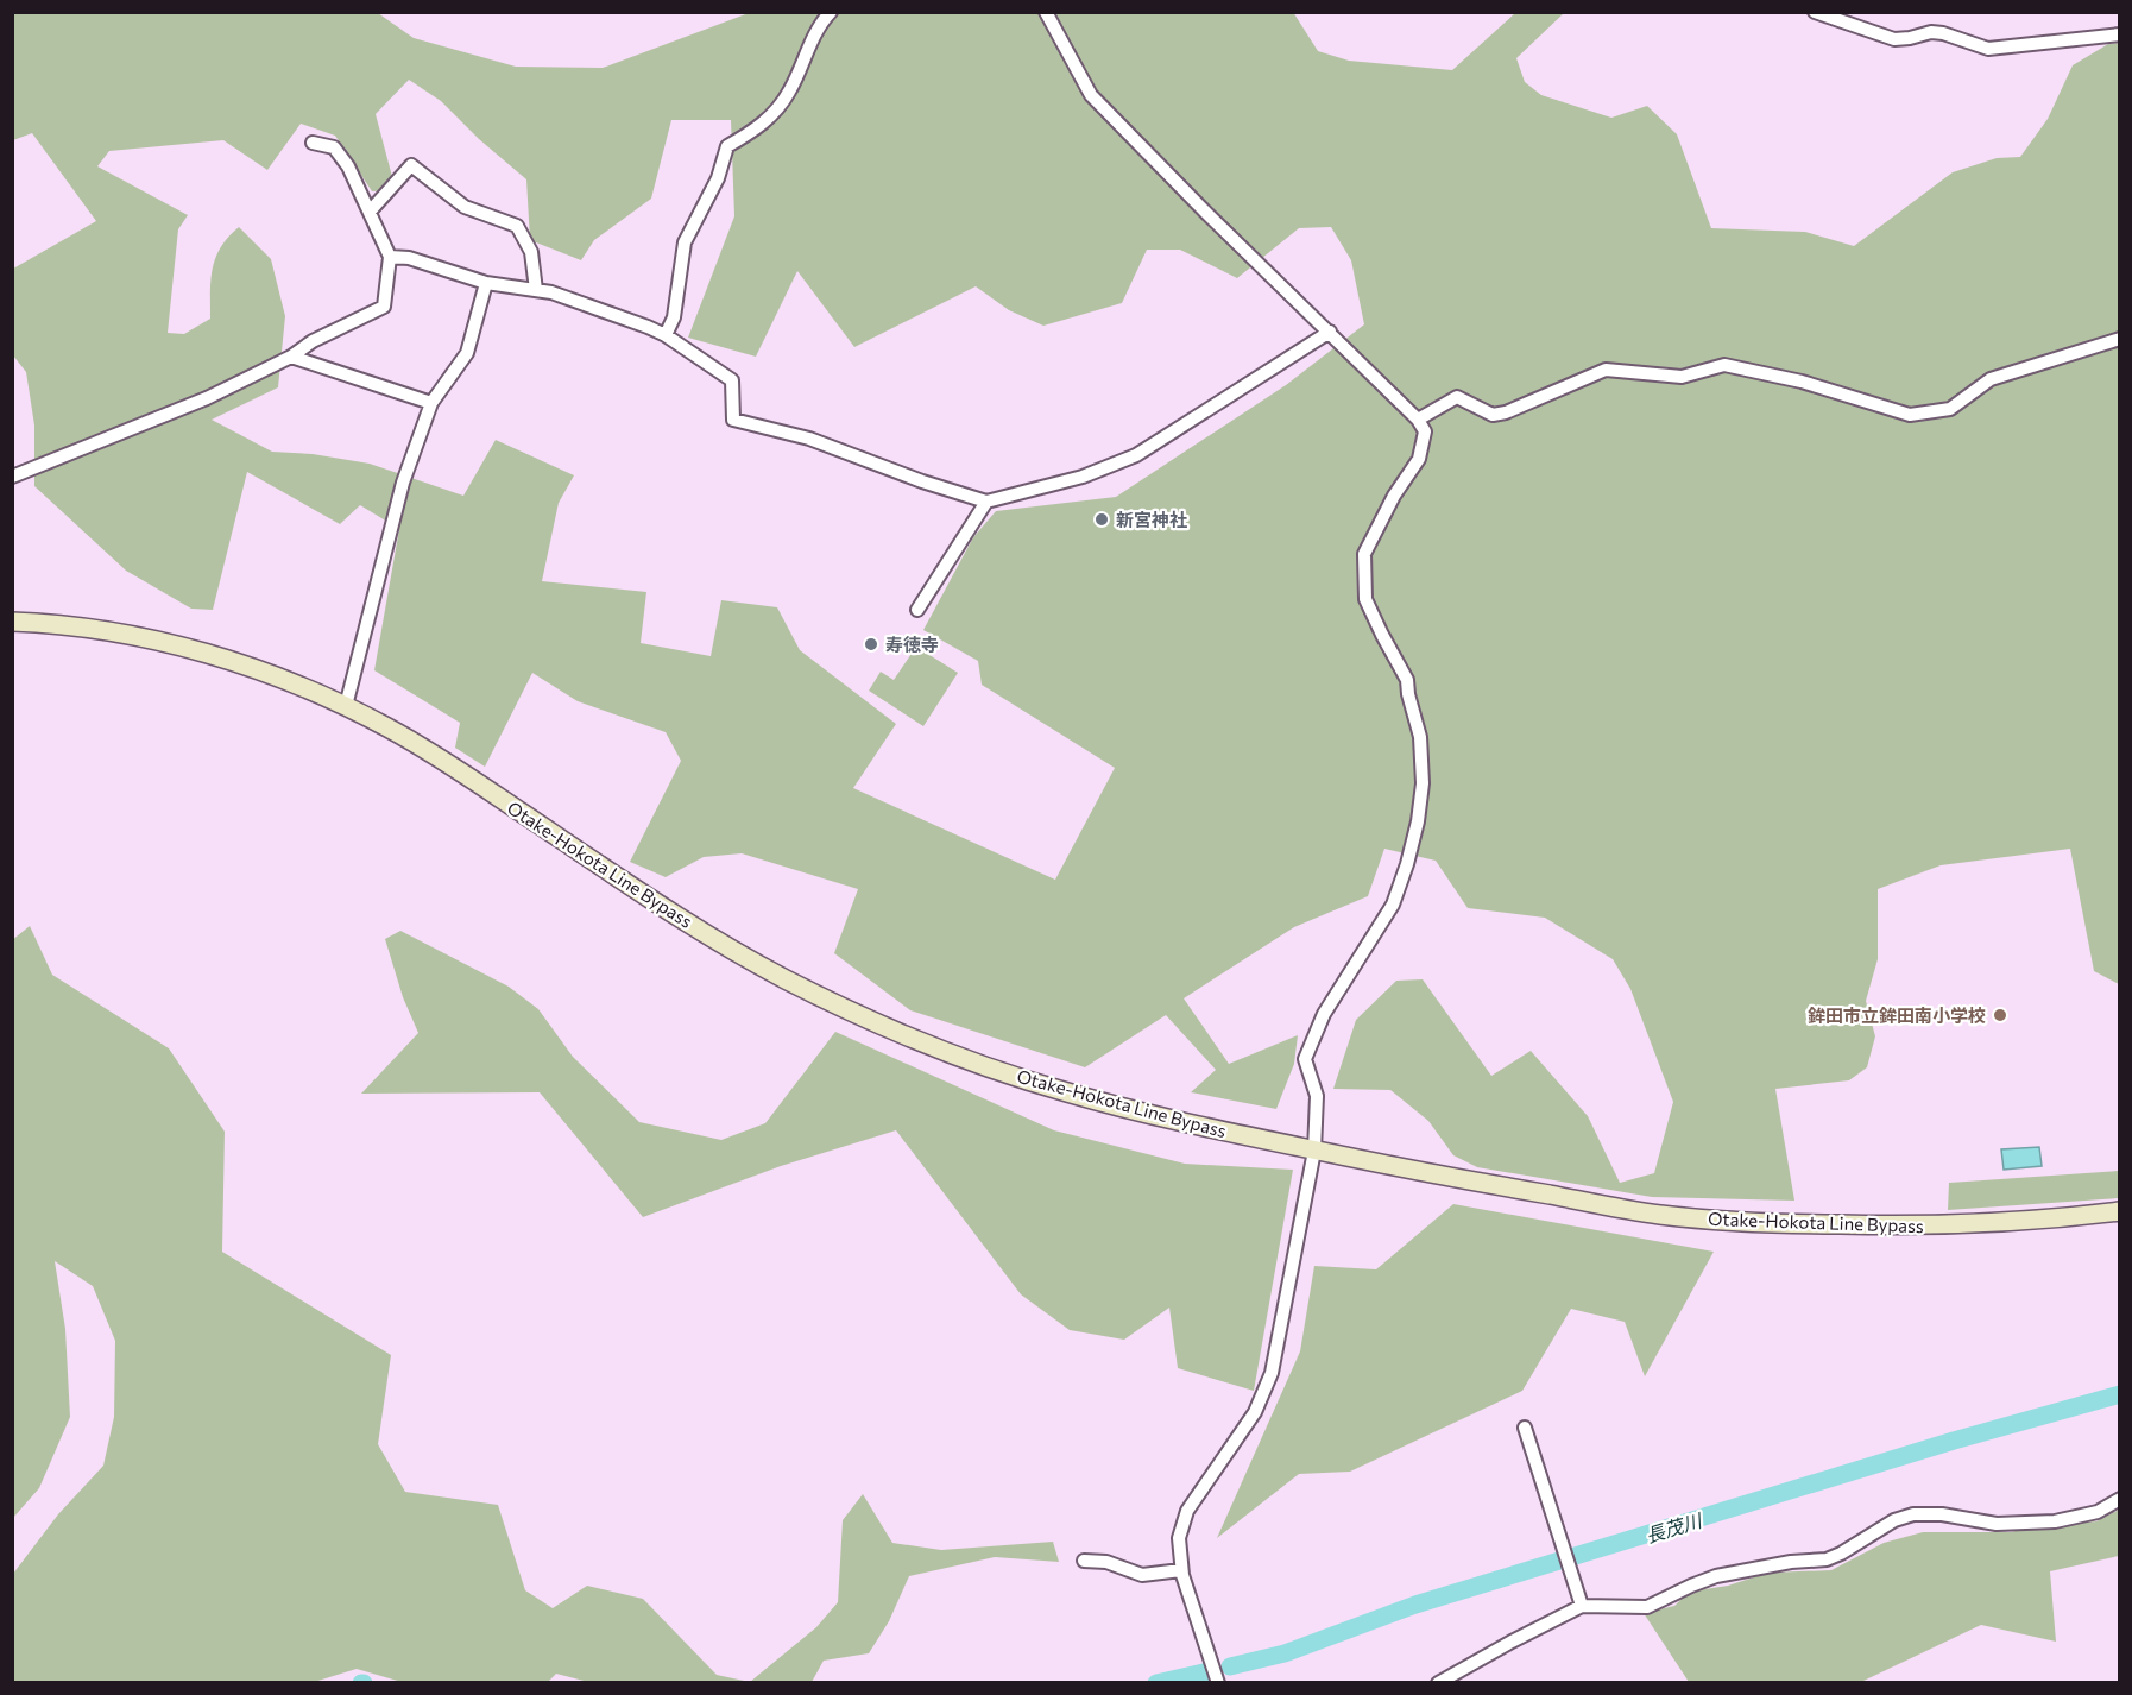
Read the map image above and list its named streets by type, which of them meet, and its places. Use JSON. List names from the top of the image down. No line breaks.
{"streets":{"main road":["Otake-Hokota Line Bypass"]},"water":["長茂川"],"places":["新宮神社","寿徳寺","鉾田市立鉾田南小学校"]}
